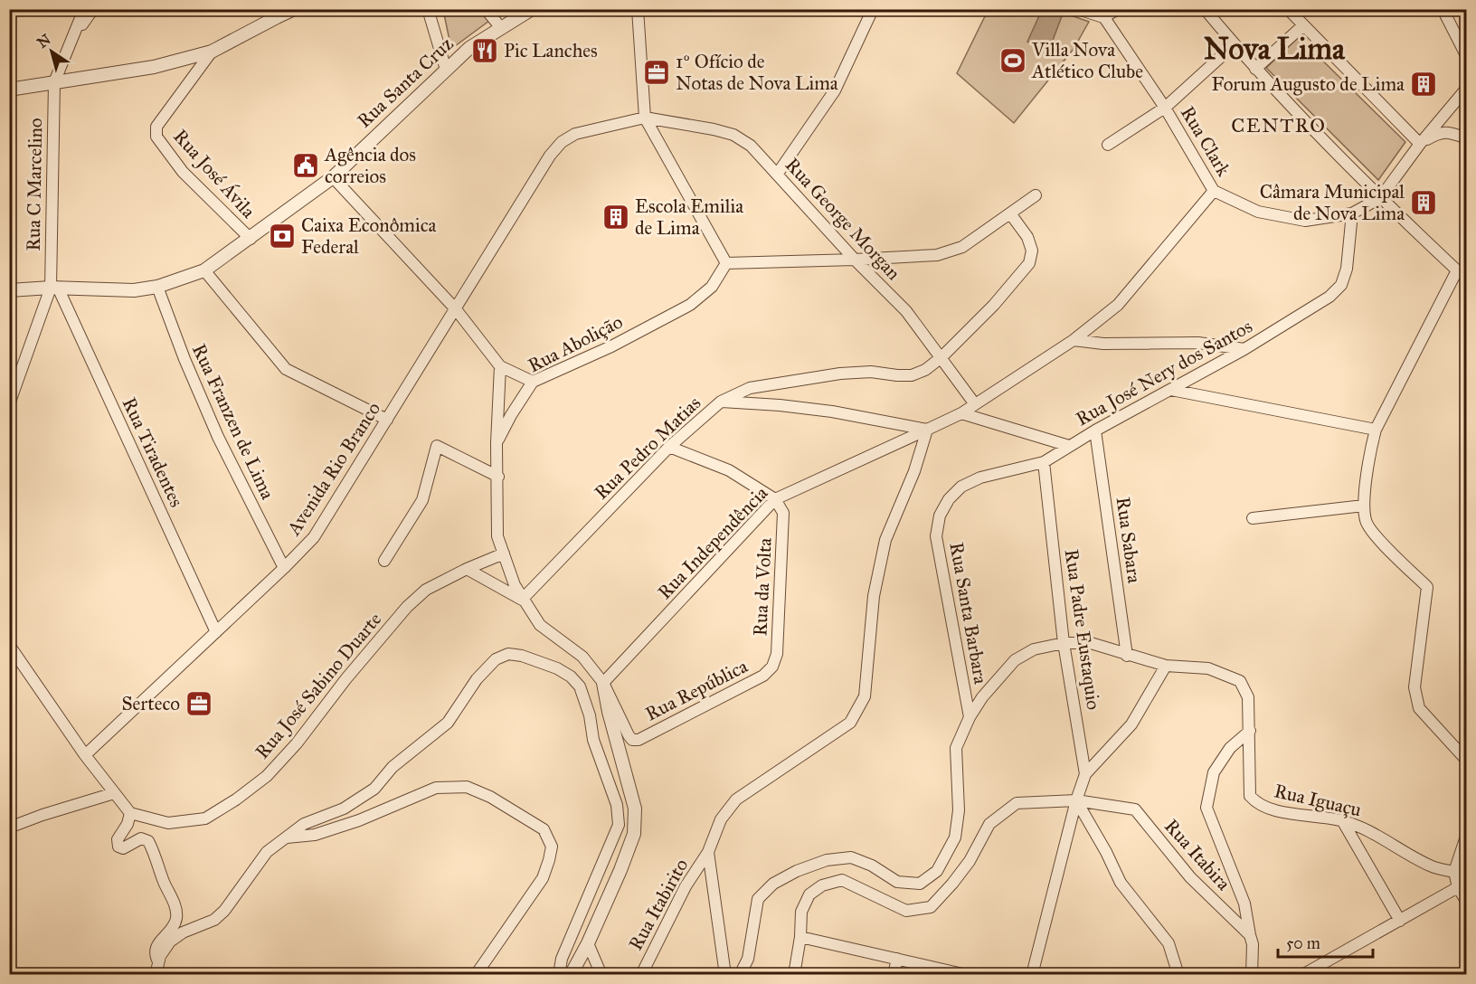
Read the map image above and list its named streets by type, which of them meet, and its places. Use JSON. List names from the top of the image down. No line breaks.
{"streets":{"street":["Rua Santa Cruz","Rua Clark","Rua José Ávila","Rua C Marcelino","Rua George Morgan","Rua Abolição","Rua José Nery dos Santos","Rua Franzen de Lima","Rua Pedro Matias","Rua Tiradentes","Avenida Rio Branco","Rua Sabara","Rua Independência","Rua da Volta","Rua Santa Barbara","Rua Padre Eustaquio","Rua José Sabino Duarte","Rua República","Rua Iguaçu","Rua Itabira","Rua Itabirito"]},"crossings":[["Rua Santa Cruz","Rua José Ávila"],["Rua Santa Cruz","Rua C Marcelino"],["Rua Santa Cruz","Rua Franzen de Lima"],["Rua Santa Cruz","Rua Tiradentes"],["Rua Clark","Rua José Nery dos Santos"],["Rua Clark","Rua Independência"],["Rua C Marcelino","Rua Tiradentes"],["Rua George Morgan","Avenida Rio Branco"],["Rua George Morgan","Rua Independência"],["Rua José Nery dos Santos","Rua Sabara"],["Rua José Nery dos Santos","Rua Santa Barbara"],["Rua José Nery dos Santos","Rua Padre Eustaquio"],["Rua Franzen de Lima","Avenida Rio Branco"],["Rua Pedro Matias","Rua Independência"],["Rua Tiradentes","Avenida Rio Branco"],["Rua Independência","Rua da Volta"],["Rua Independência","Rua República"],["Rua da Volta","Rua República"],["Rua Padre Eustaquio","Rua Itabira"]],"districts":["Nova Lima","CENTRO"],"places":{"restaurant":["Pic Lanches"],"sports":["Villa Nova Atlético Clube"],"office":["1º Ofício de Notas de Nova Lima","Serteco"],"building":["Forum Augusto de Lima","Câmara Municipal de Nova Lima","Escola Emilia de Lima"],"public building":["Agência dos correios"],"bank":["Caixa Econômica Federal"]},"scale_bar":"50 m","north":"top left"}
